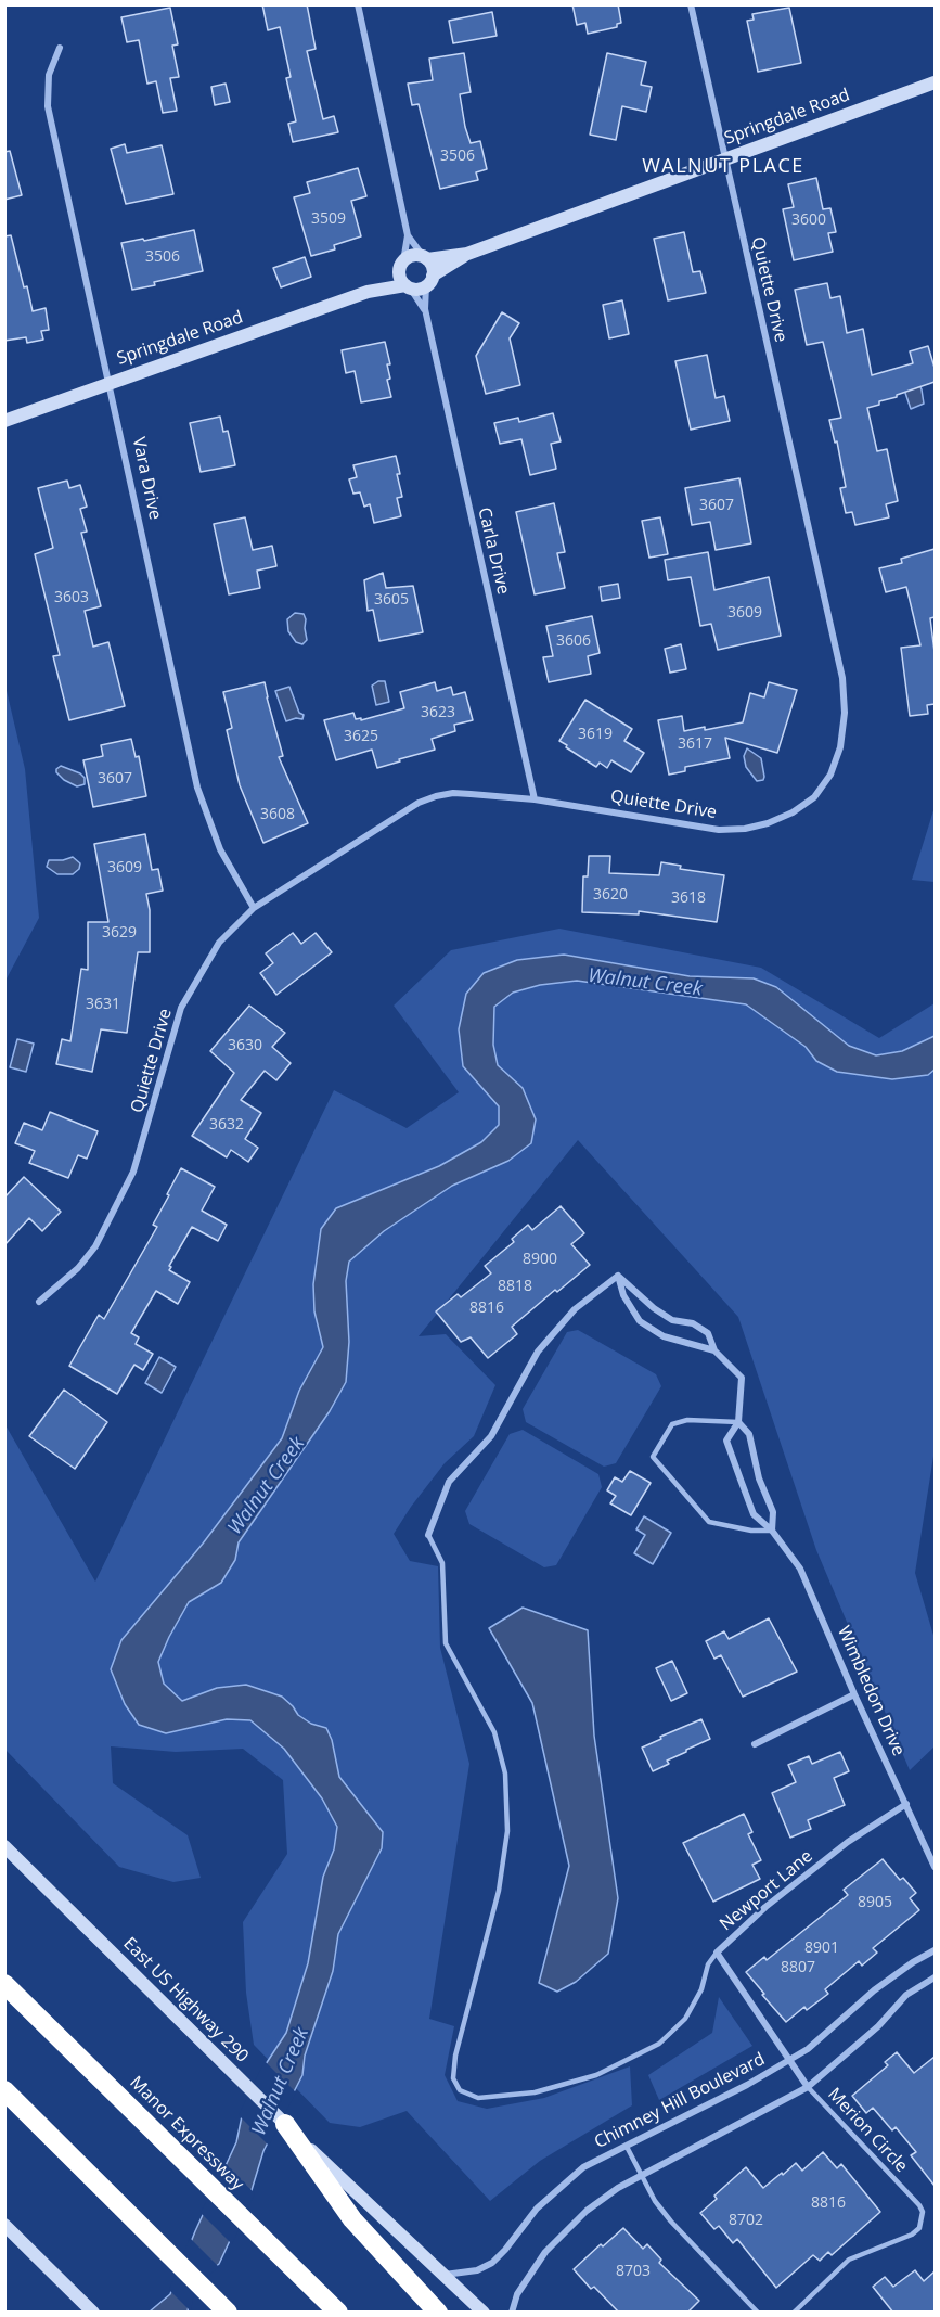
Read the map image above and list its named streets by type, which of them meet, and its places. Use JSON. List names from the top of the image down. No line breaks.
{"streets":{"highway":["Manor Expressway"],"street":["Springdale Road","Quiette Drive","Vara Drive","Carla Drive","Wimbledon Drive","Newport Lane","East US Highway 290","Chimney Hill Boulevard"],"lane":["Merion Circle"]},"crossings":[["Springdale Road","Quiette Drive"],["Springdale Road","Vara Drive"],["Springdale Road","Carla Drive"],["Quiette Drive","Vara Drive"],["Quiette Drive","Carla Drive"],["Wimbledon Drive","Newport Lane"],["Newport Lane","Chimney Hill Boulevard"],["Newport Lane","Merion Circle"],["East US Highway 290","Chimney Hill Boulevard"]],"districts":["WALNUT PLACE"],"water":["Walnut Creek"],"house_numbers":["3506","3509","3600","3506","3607","3603","3605","3609","3606","3623","3619","3625","3617","3607","3608","3609","3620","3618","3629","3631","3630","3632","8900","8818","8816","8905","8901","8807","8816","8702","8703"]}
